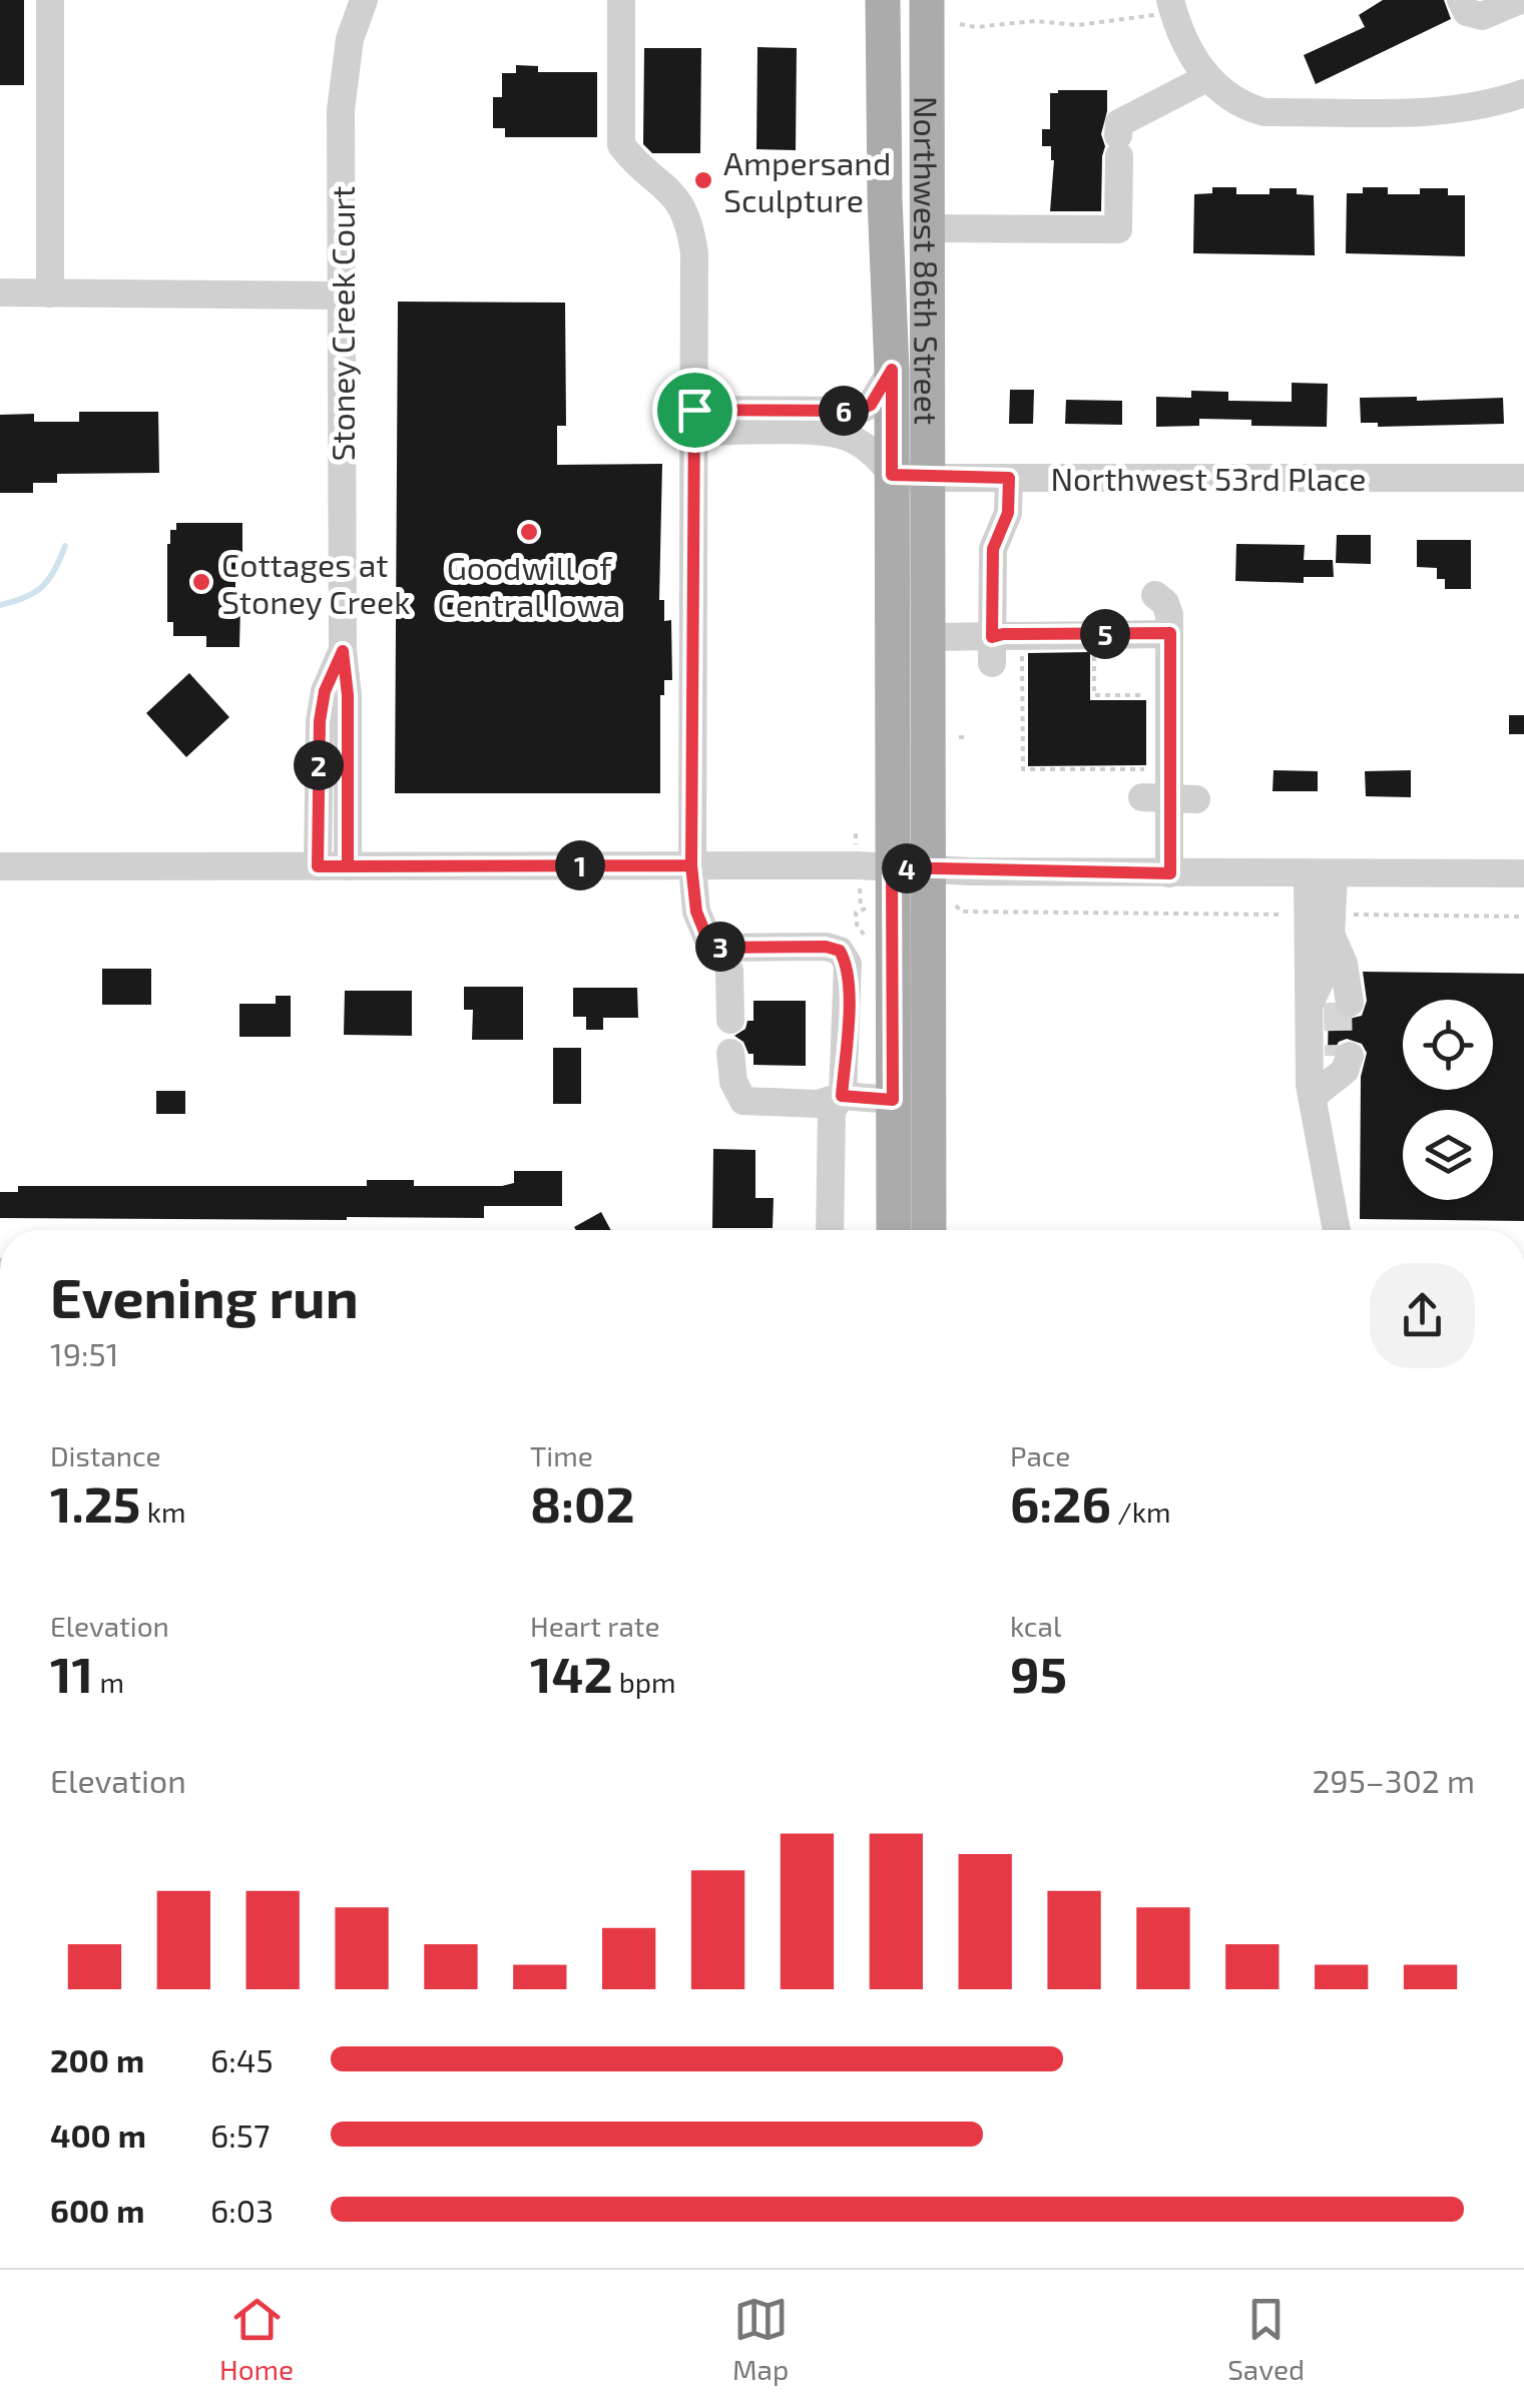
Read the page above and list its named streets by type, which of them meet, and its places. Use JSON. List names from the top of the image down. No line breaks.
{"streets":{"main road":["Northwest 86th Street"],"street":["Stoney Creek Court","Northwest 53rd Place"]},"crossings":[["Northwest 86th Street","Northwest 53rd Place"]],"places":["Ampersand Sculpture","Goodwill of Central Iowa","Cottages at Stoney Creek"],"page":{"pins":["6","5","2","1","4","3"],"heading":["Evening run","19:51"],"stats":[["Distance","1.25 km"],["Time","8:02"],["Pace","6:26 /km"],["Elevation","11 m"],["Heart rate","142 bpm"],["kcal","95"]],"chart":["Elevation","295–302 m"],"list":[{"name":"200 m","note":"6:45"},{"name":"400 m","note":"6:57"},{"name":"600 m","note":"6:03"}],"tabs":["Home","Map","Saved"]}}
